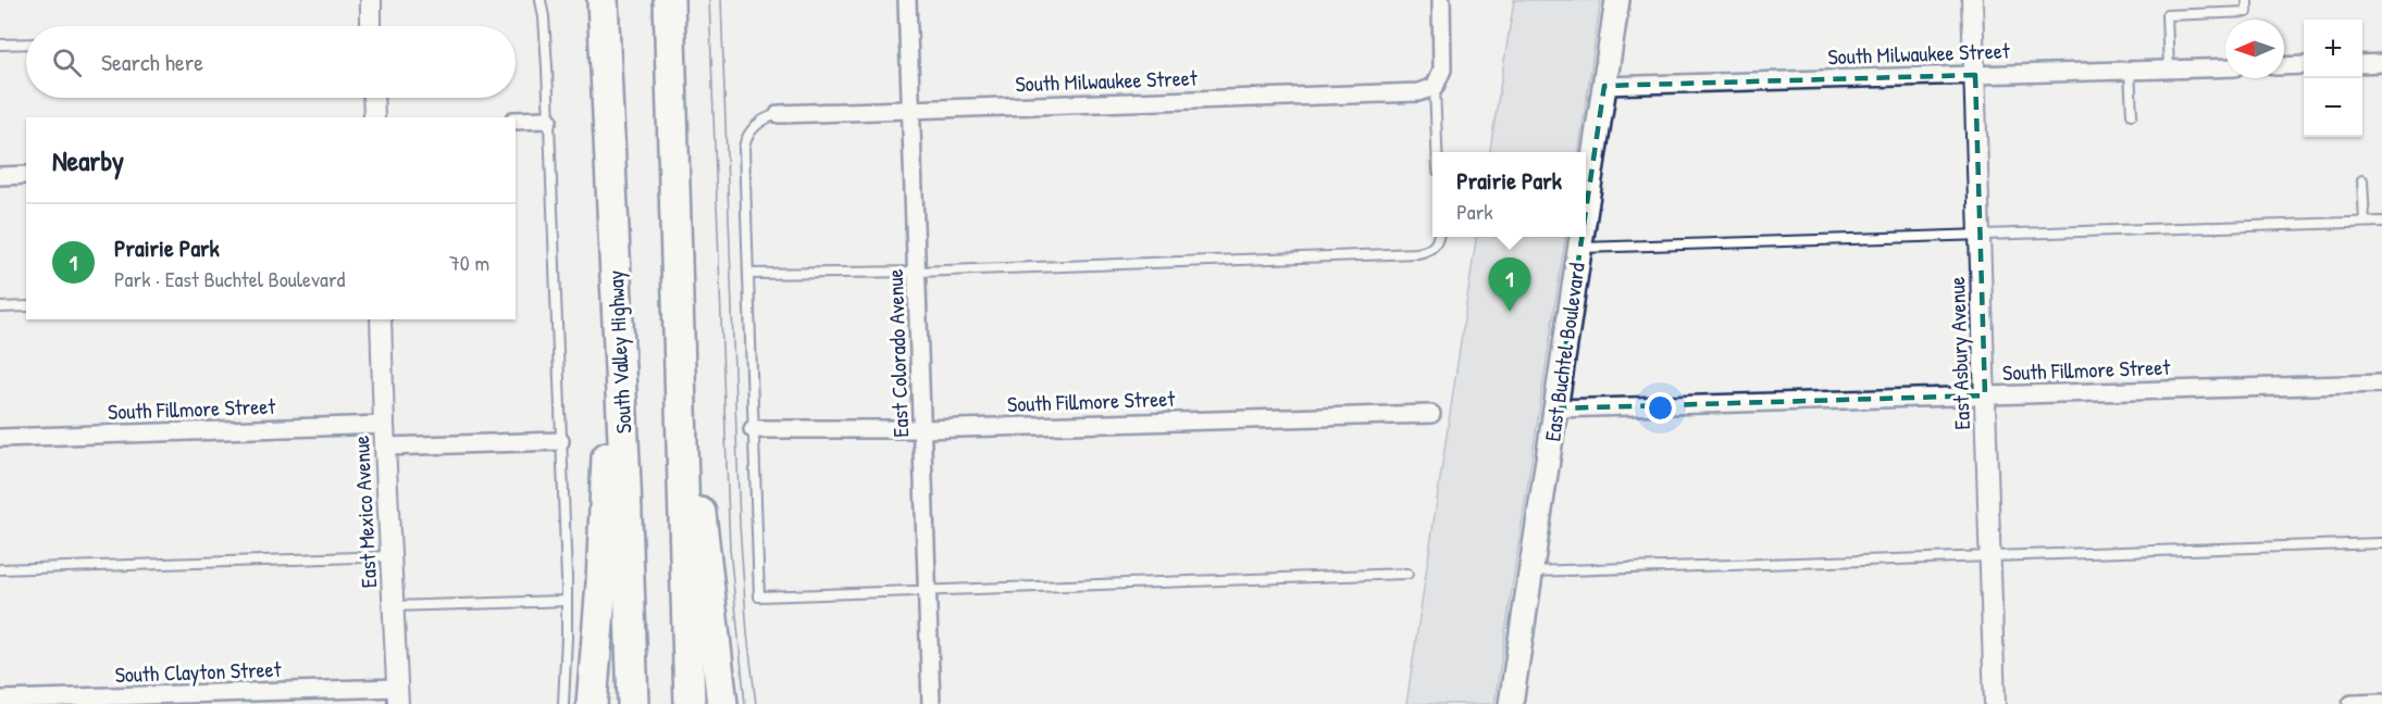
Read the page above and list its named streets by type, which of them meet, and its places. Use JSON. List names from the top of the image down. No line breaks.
{"streets":{"highway":["South Valley Highway"],"main road":["East Buchtel Boulevard"],"street":["South Milwaukee Street","East Colorado Avenue","East Asbury Avenue","South Fillmore Street","East Mexico Avenue","South Clayton Street"]},"crossings":[["South Milwaukee Street","East Buchtel Boulevard"],["South Milwaukee Street","East Colorado Avenue"],["South Milwaukee Street","East Asbury Avenue"],["East Buchtel Boulevard","South Fillmore Street"],["East Colorado Avenue","South Fillmore Street"],["East Asbury Avenue","South Fillmore Street"],["South Fillmore Street","East Mexico Avenue"],["East Mexico Avenue","South Clayton Street"]],"north":"left","page":{"map_buttons":["+","−"],"search":"Search here","heading":"Nearby","popup":["Prairie Park","Park"],"list":[{"mark":"1","name":"Prairie Park","note":"Park · East Buchtel Boulevard","value":"70 m"}],"pins":"1"}}
